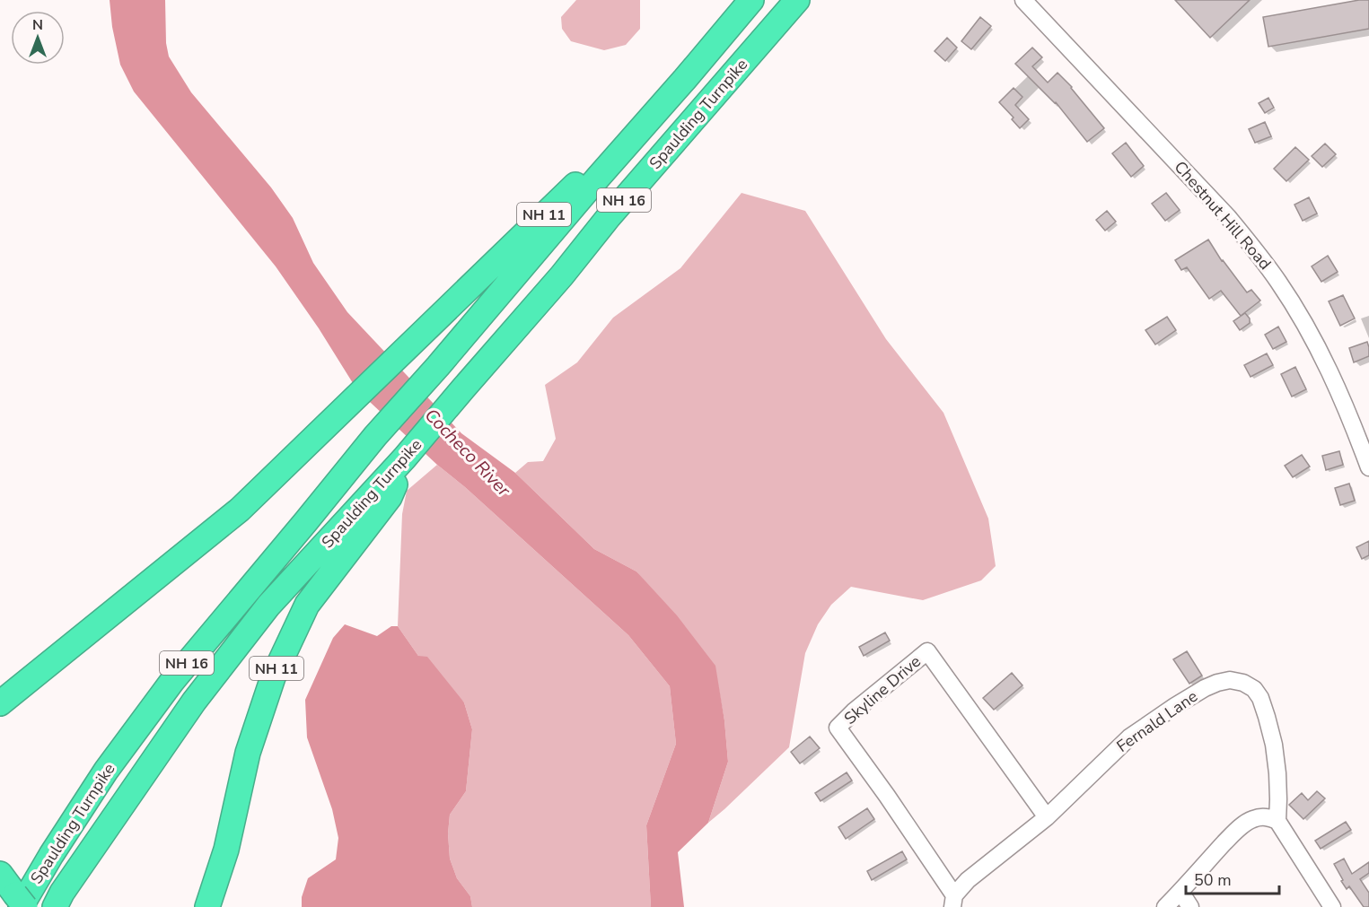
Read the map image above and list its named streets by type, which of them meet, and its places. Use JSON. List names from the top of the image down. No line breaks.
{"streets":{"highway":["Spaulding Turnpike","NH 16","NH 11"],"street":["Chestnut Hill Road","Skyline Drive","Fernald Lane"]},"crossings":[["Spaulding Turnpike","NH 11"],["Skyline Drive","Fernald Lane"]],"water":["Cocheco River"],"scale_bar":"50 m","north":"top"}
